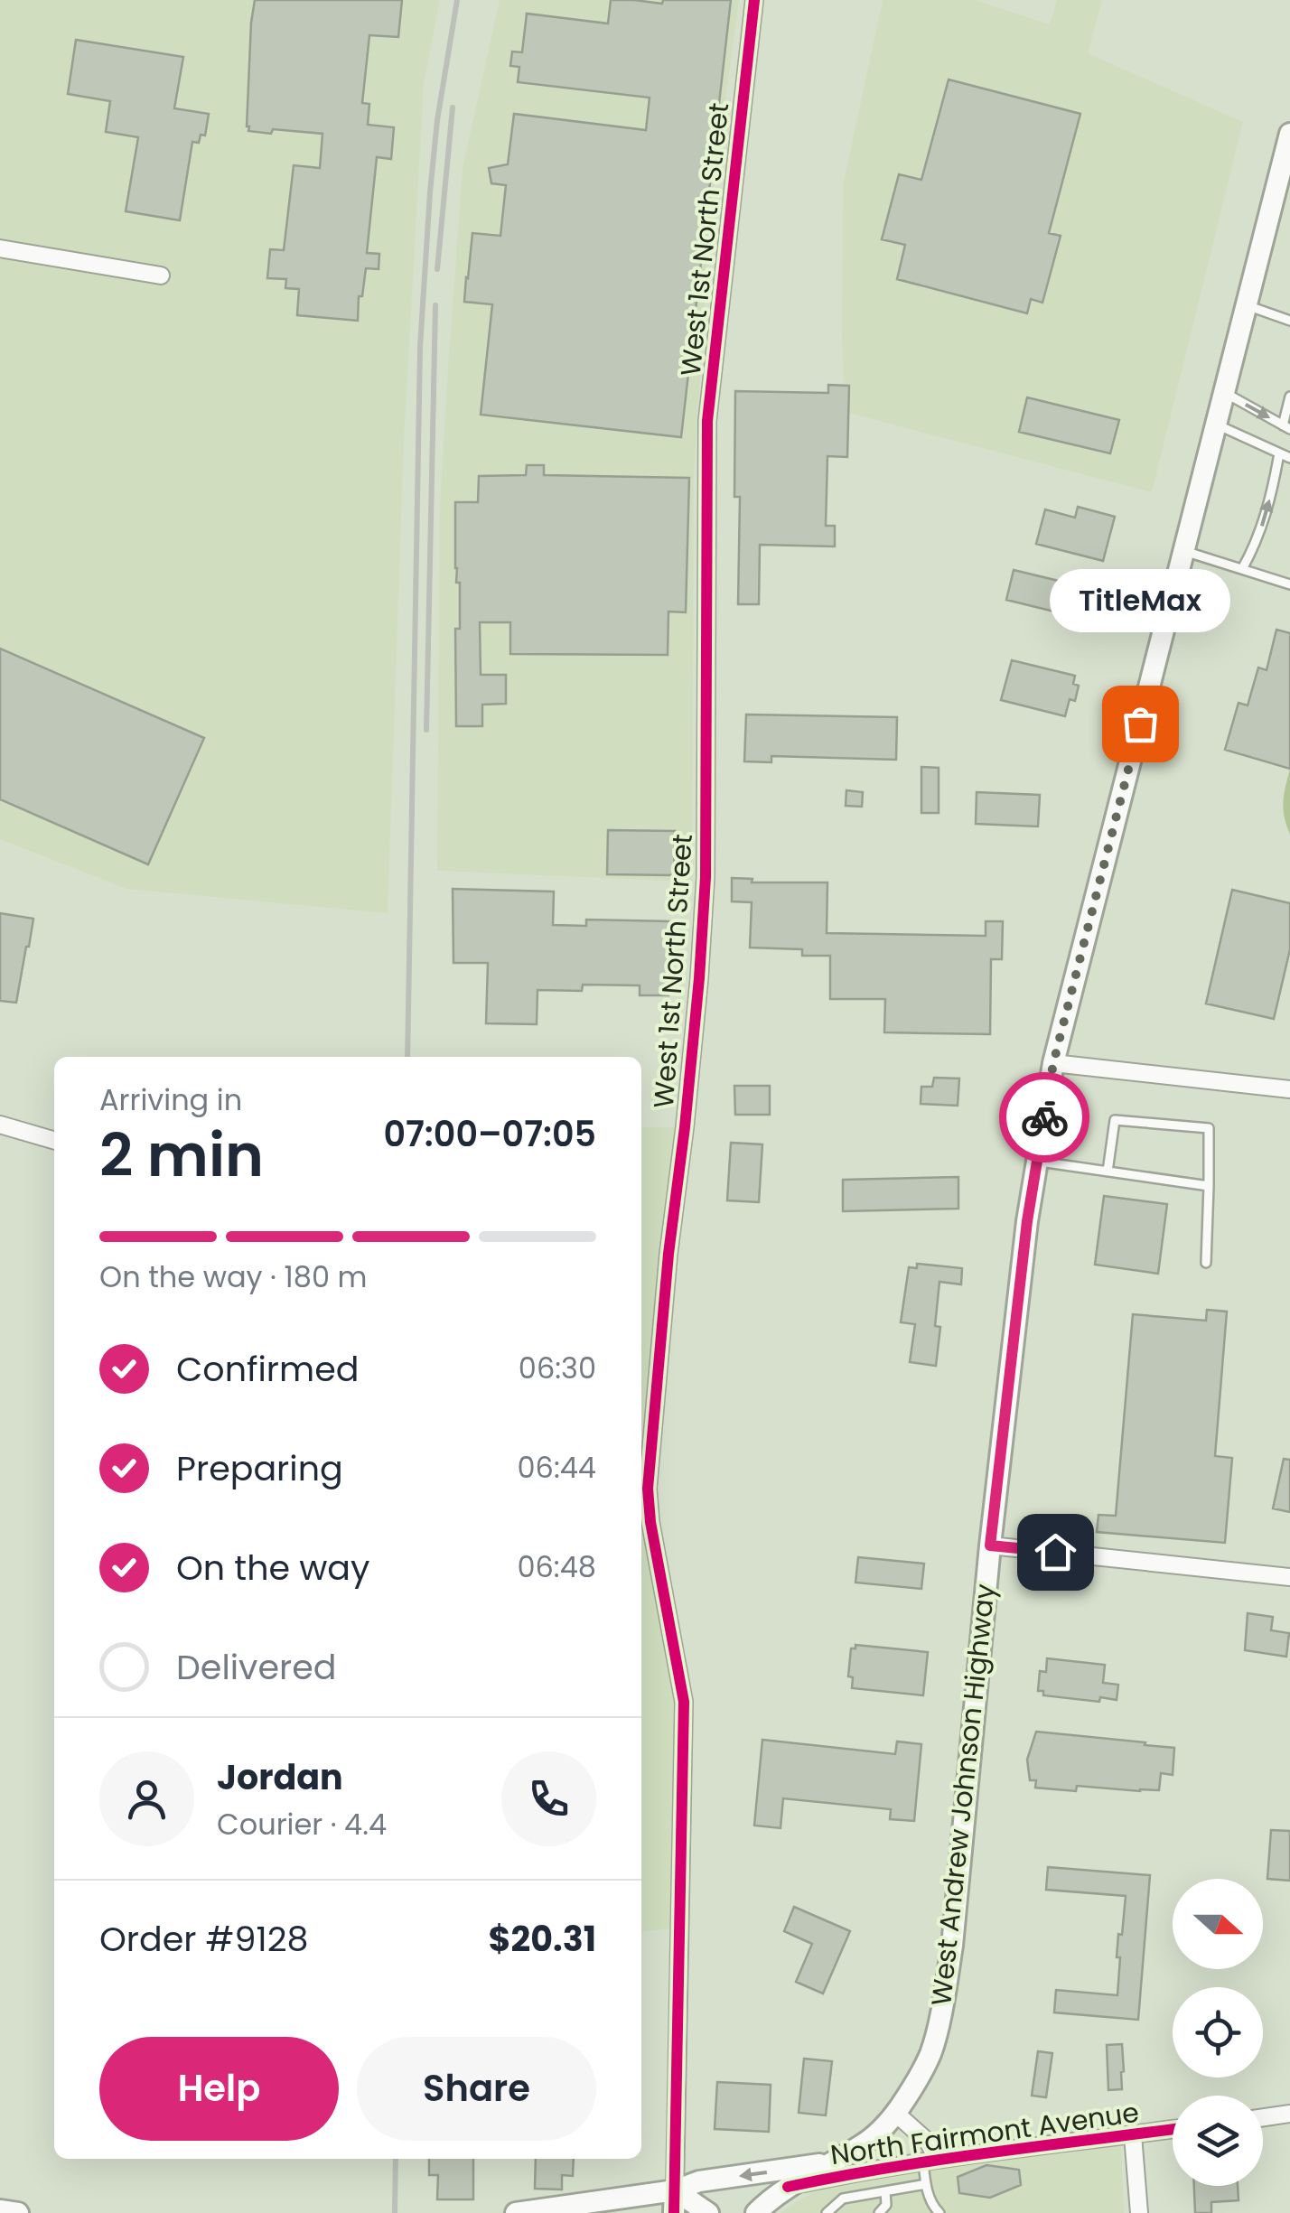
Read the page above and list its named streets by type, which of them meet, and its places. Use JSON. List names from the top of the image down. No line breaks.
{"streets":{"main road":["West 1st North Street","West Andrew Johnson Highway"],"street":["North Fairmont Avenue"]},"crossings":[["West Andrew Johnson Highway","North Fairmont Avenue"]],"places":["TitleMax"],"north":"right","page":{"bubble":"TitleMax","heading":["2 min","Arriving in","07:00–07:05"],"panel":["Jordan","Courier · 4.4","Order #9128","$20.31"],"bar":"On the way · 180 m","list":[["Confirmed","06:30"],["Preparing","06:44"],["On the way","06:48"],"Delivered"],"buttons":["Help","Share"]}}
